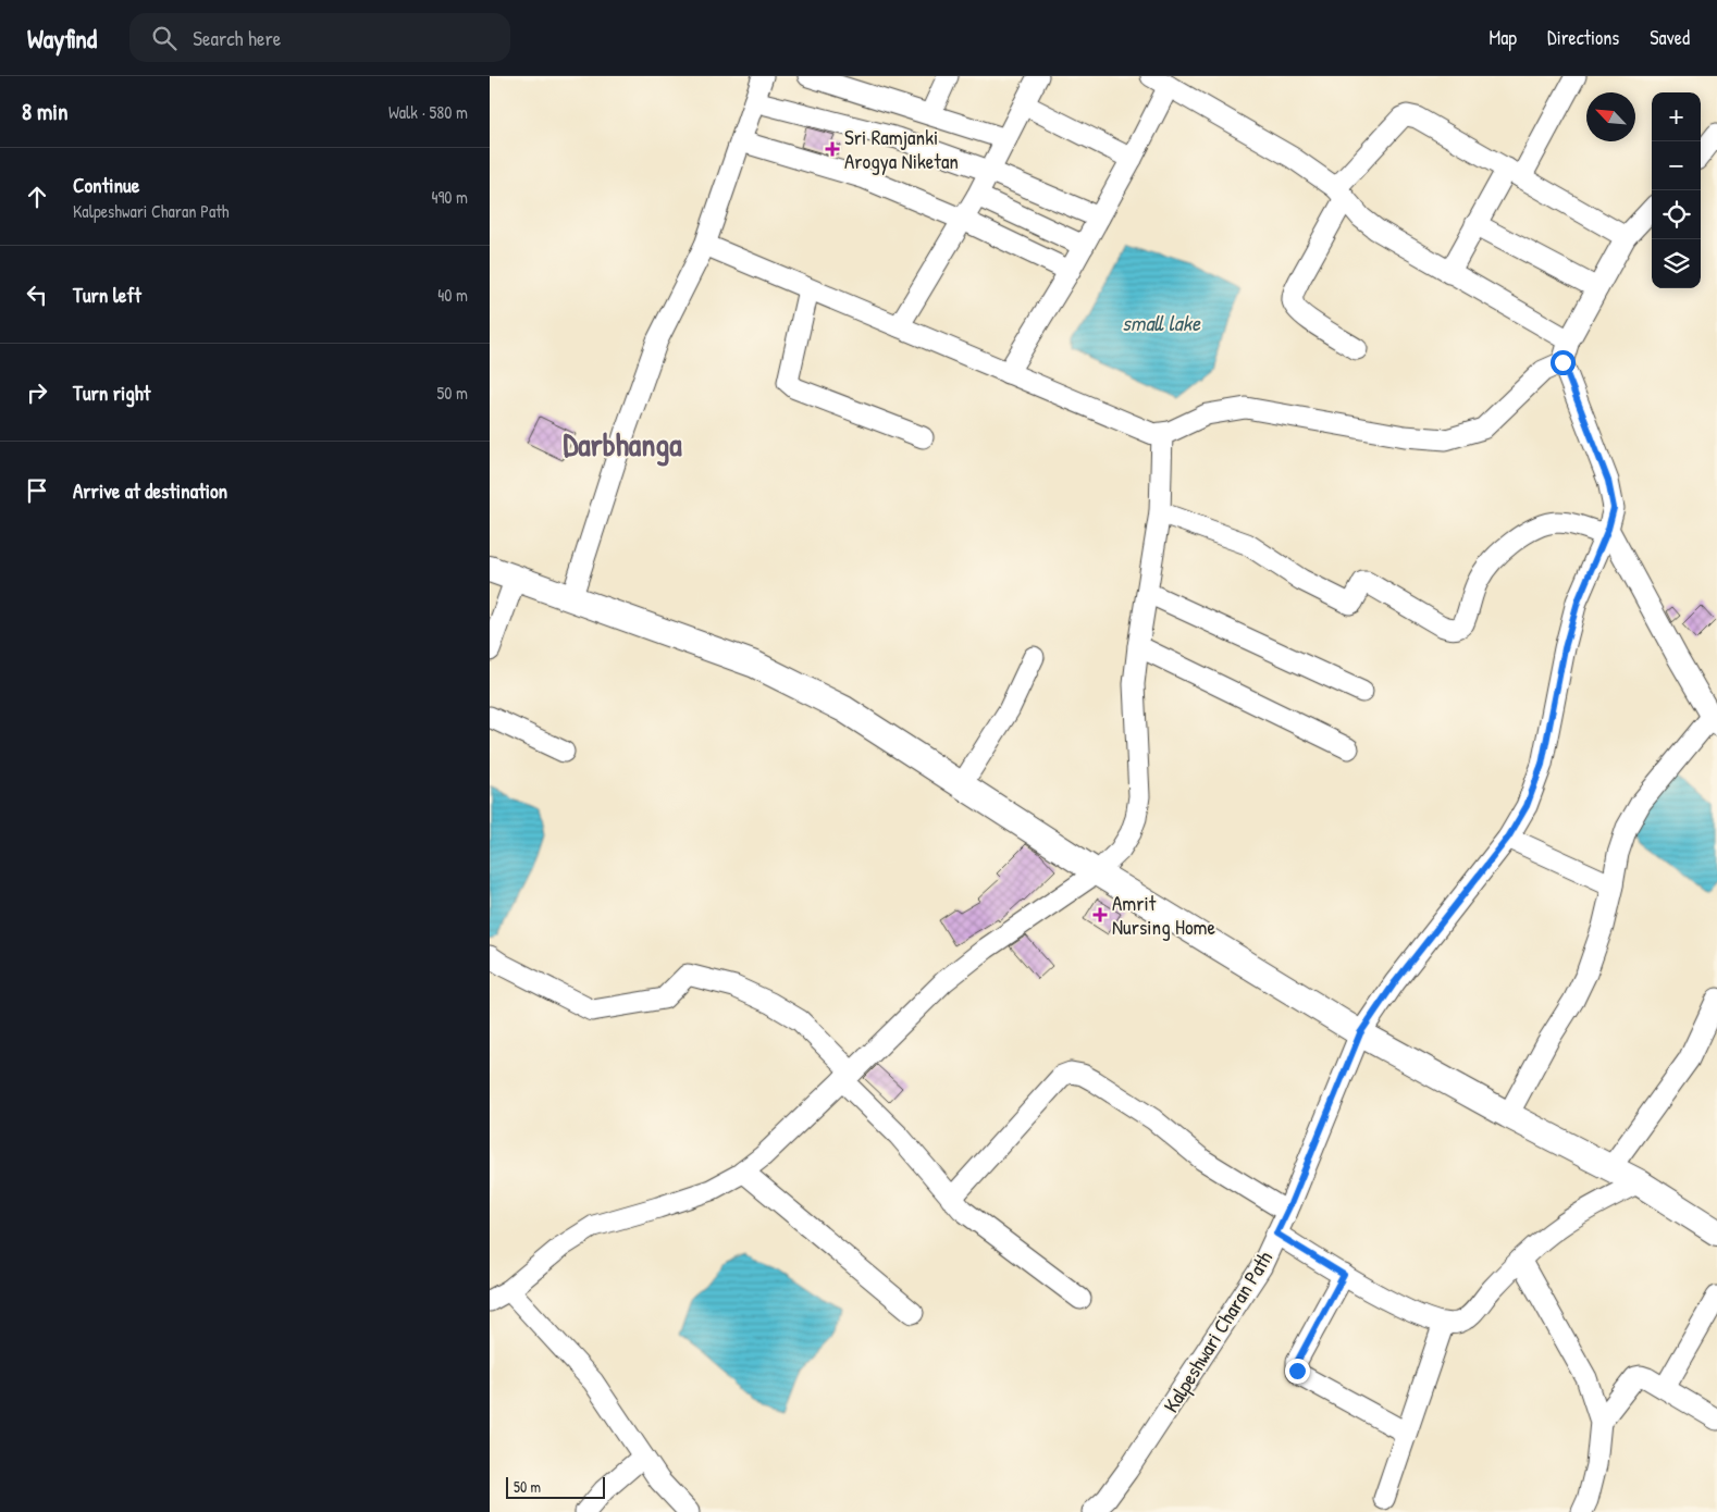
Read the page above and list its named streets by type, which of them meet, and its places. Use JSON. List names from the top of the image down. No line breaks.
{"streets":{"street":["Kalpeshwari Charan Path"]},"districts":["Darbhanga"],"water":["small lake"],"places":{"health":["Sri Ramjanki Arogya Niketan","Amrit Nursing Home"]},"scale_bar":"50 m","north":"top left","page":{"header":"Wayfind","search":"Search here","nav":["Map","Directions","Saved"],"heading":["8 min","Walk · 580 m"],"map_buttons":["+","−"],"list":[["Continue","Kalpeshwari Charan Path","490 m"],["Turn left","40 m"],["Turn right","50 m"],"Arrive at destination"],"scale":"50 m"}}
